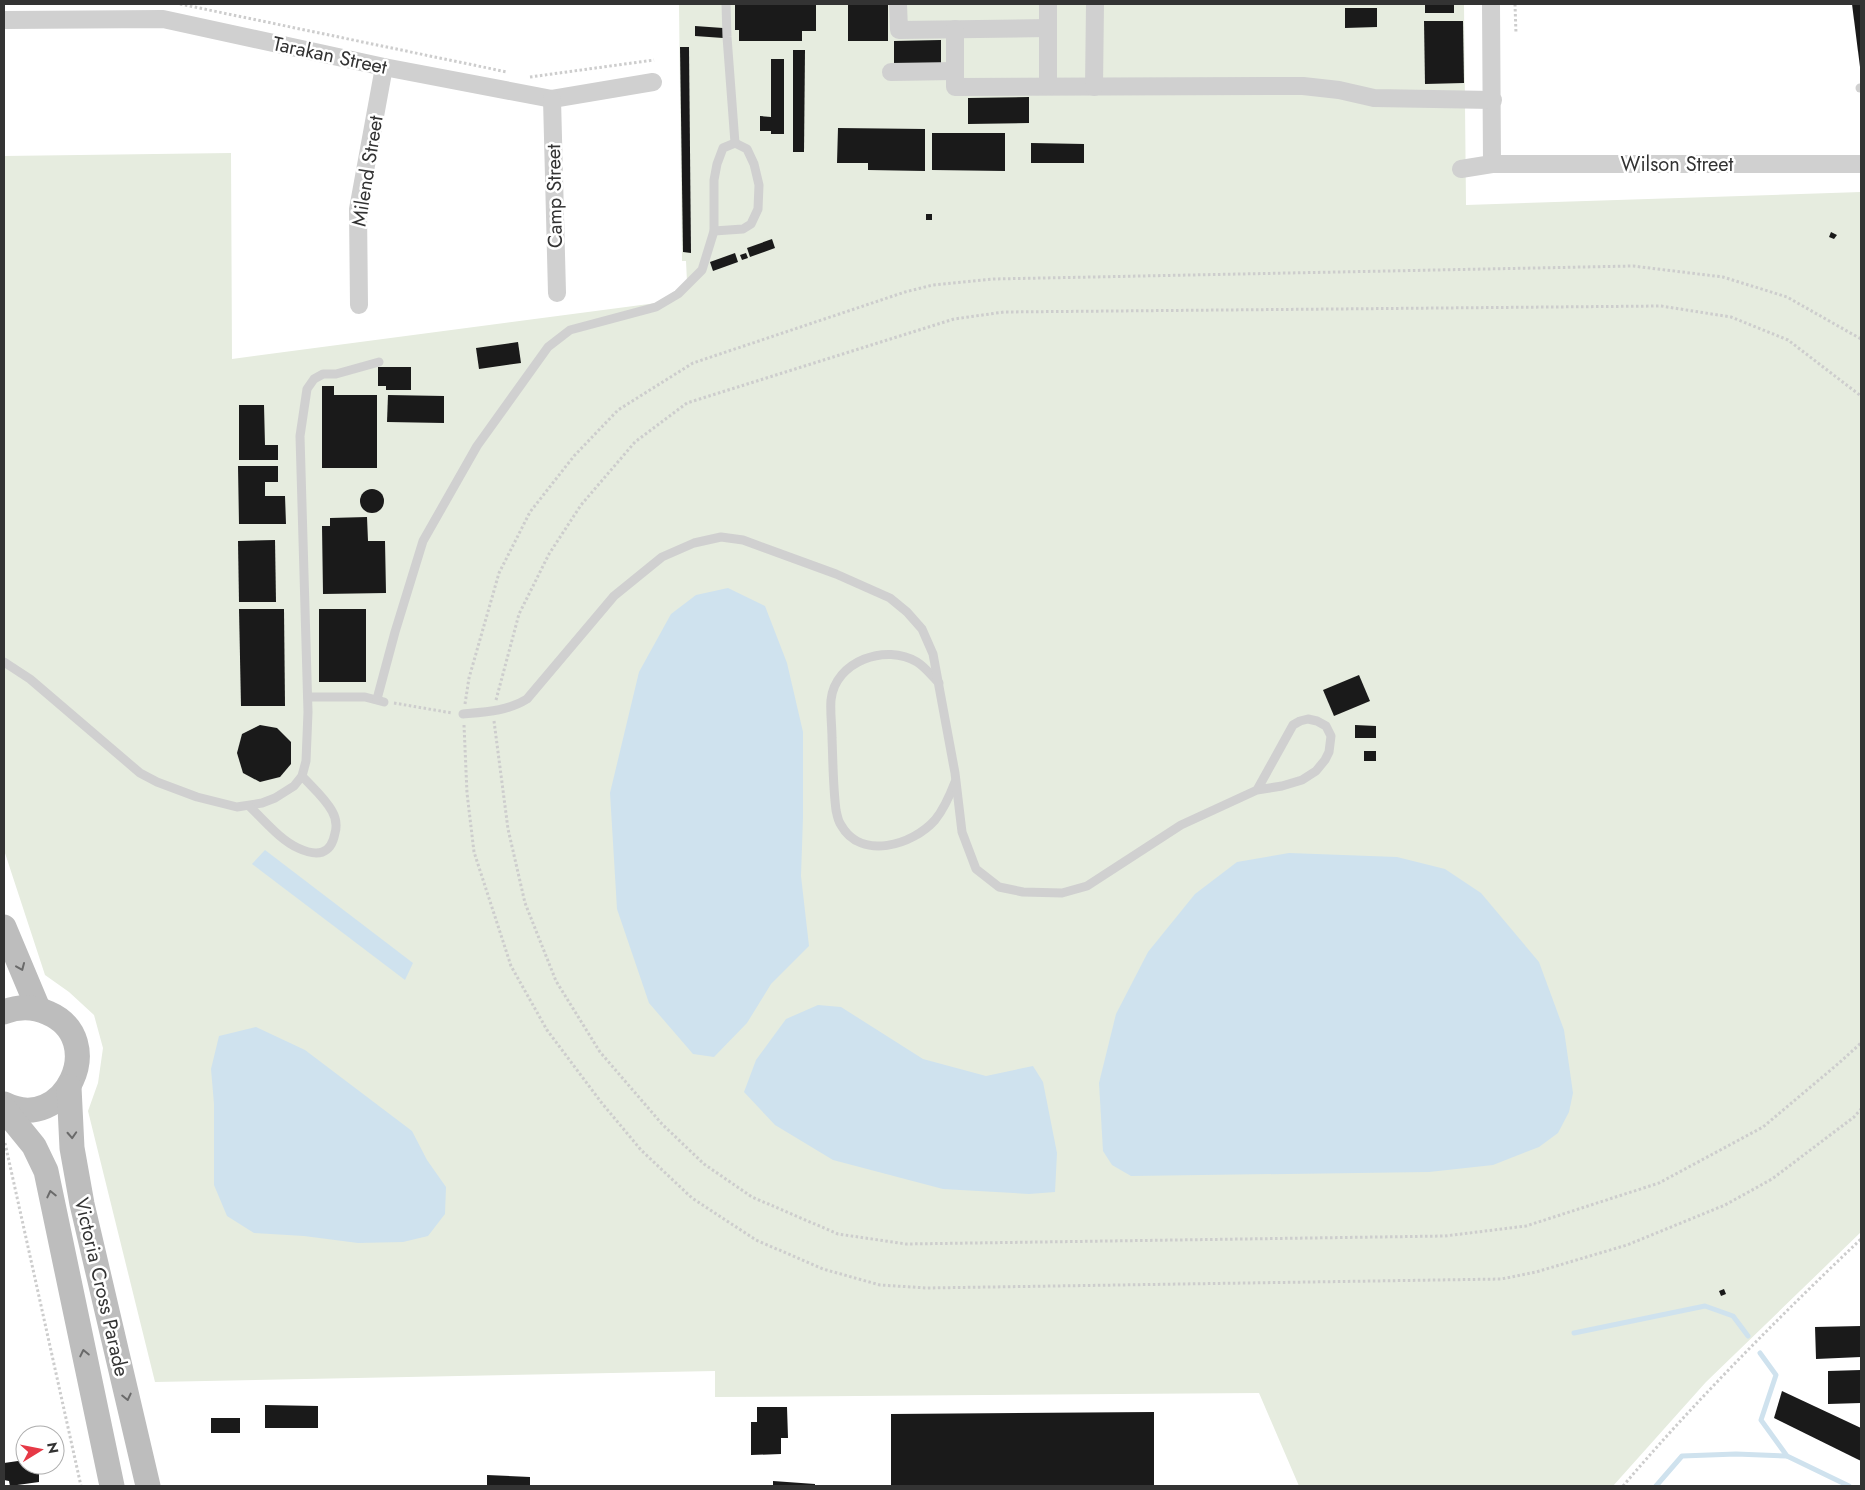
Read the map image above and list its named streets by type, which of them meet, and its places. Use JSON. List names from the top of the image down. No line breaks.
{"streets":{"main road":["Victoria Cross Parade"],"street":["Tarakan Street","Wilson Street","Milend Street","Camp Street"]},"crossings":[["Tarakan Street","Milend Street"],["Tarakan Street","Camp Street"]],"north":"right"}
